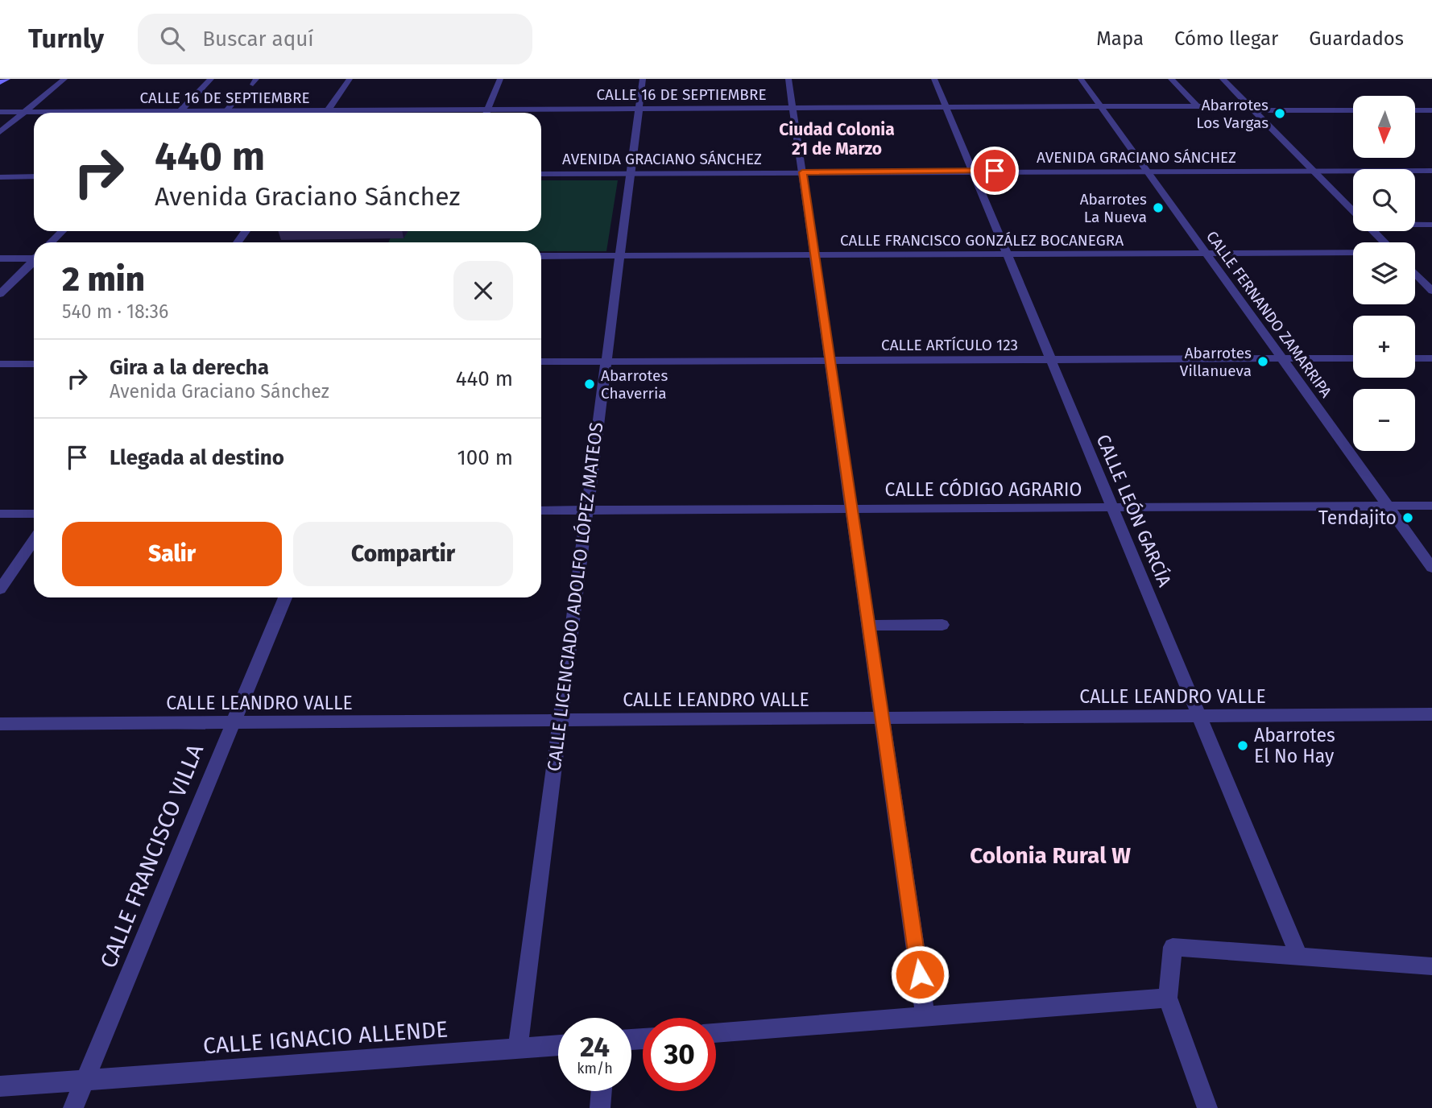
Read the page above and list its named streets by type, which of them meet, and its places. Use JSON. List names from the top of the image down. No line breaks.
{"streets":{"street":["CALLE 16 DE SEPTIEMBRE","AVENIDA GRACIANO SÁNCHEZ","CALLE FRANCISCO GONZÁLEZ BOCANEGRA","CALLE FERNANDO ZAMARRIPA","CALLE ARTÍCULO 123","CALLE CÓDIGO AGRARIO","CALLE LEÓN GARCÍA","CALLE LICENCIADO ADOLFO LÓPEZ MATEOS","CALLE LEANDRO VALLE","CALLE FRANCISCO VILLA","CALLE IGNACIO ALLENDE"]},"crossings":[["CALLE 16 DE SEPTIEMBRE","CALLE FERNANDO ZAMARRIPA"],["CALLE 16 DE SEPTIEMBRE","CALLE LEÓN GARCÍA"],["CALLE 16 DE SEPTIEMBRE","CALLE LICENCIADO ADOLFO LÓPEZ MATEOS"],["AVENIDA GRACIANO SÁNCHEZ","CALLE FERNANDO ZAMARRIPA"],["AVENIDA GRACIANO SÁNCHEZ","CALLE LEÓN GARCÍA"],["AVENIDA GRACIANO SÁNCHEZ","CALLE LICENCIADO ADOLFO LÓPEZ MATEOS"],["CALLE FRANCISCO GONZÁLEZ BOCANEGRA","CALLE FERNANDO ZAMARRIPA"],["CALLE FRANCISCO GONZÁLEZ BOCANEGRA","CALLE LEÓN GARCÍA"],["CALLE FRANCISCO GONZÁLEZ BOCANEGRA","CALLE LICENCIADO ADOLFO LÓPEZ MATEOS"],["CALLE FERNANDO ZAMARRIPA","CALLE ARTÍCULO 123"],["CALLE FERNANDO ZAMARRIPA","CALLE CÓDIGO AGRARIO"],["CALLE ARTÍCULO 123","CALLE LEÓN GARCÍA"],["CALLE ARTÍCULO 123","CALLE LICENCIADO ADOLFO LÓPEZ MATEOS"],["CALLE CÓDIGO AGRARIO","CALLE LEÓN GARCÍA"],["CALLE CÓDIGO AGRARIO","CALLE LICENCIADO ADOLFO LÓPEZ MATEOS"],["CALLE LEÓN GARCÍA","CALLE LEANDRO VALLE"],["CALLE LICENCIADO ADOLFO LÓPEZ MATEOS","CALLE LEANDRO VALLE"],["CALLE LICENCIADO ADOLFO LÓPEZ MATEOS","CALLE IGNACIO ALLENDE"],["CALLE LEANDRO VALLE","CALLE FRANCISCO VILLA"],["CALLE FRANCISCO VILLA","CALLE IGNACIO ALLENDE"]],"districts":["Ciudad Colonia 21 de Marzo","Colonia Rural W"],"places":["Abarrotes Los Vargas","Abarrotes La Nueva","Abarrotes Villanueva","Abarrotes Chaverria","Tendajito","Abarrotes El No Hay"],"north":"bottom","page":{"header":"Turnly","search":"Buscar aquí","nav":["Mapa","Cómo llegar","Guardados"],"map_buttons":["+","−"],"turn":["440 m","Avenida Graciano Sánchez"],"heading":["2 min","540 m · 18:36"],"list":[{"name":"Gira a la derecha","note":"Avenida Graciano Sánchez","value":"440 m"},{"name":"Llegada al destino","value":"100 m"}],"buttons":["Salir","Compartir"],"speed":"24 km/h","limit":"30"}}
